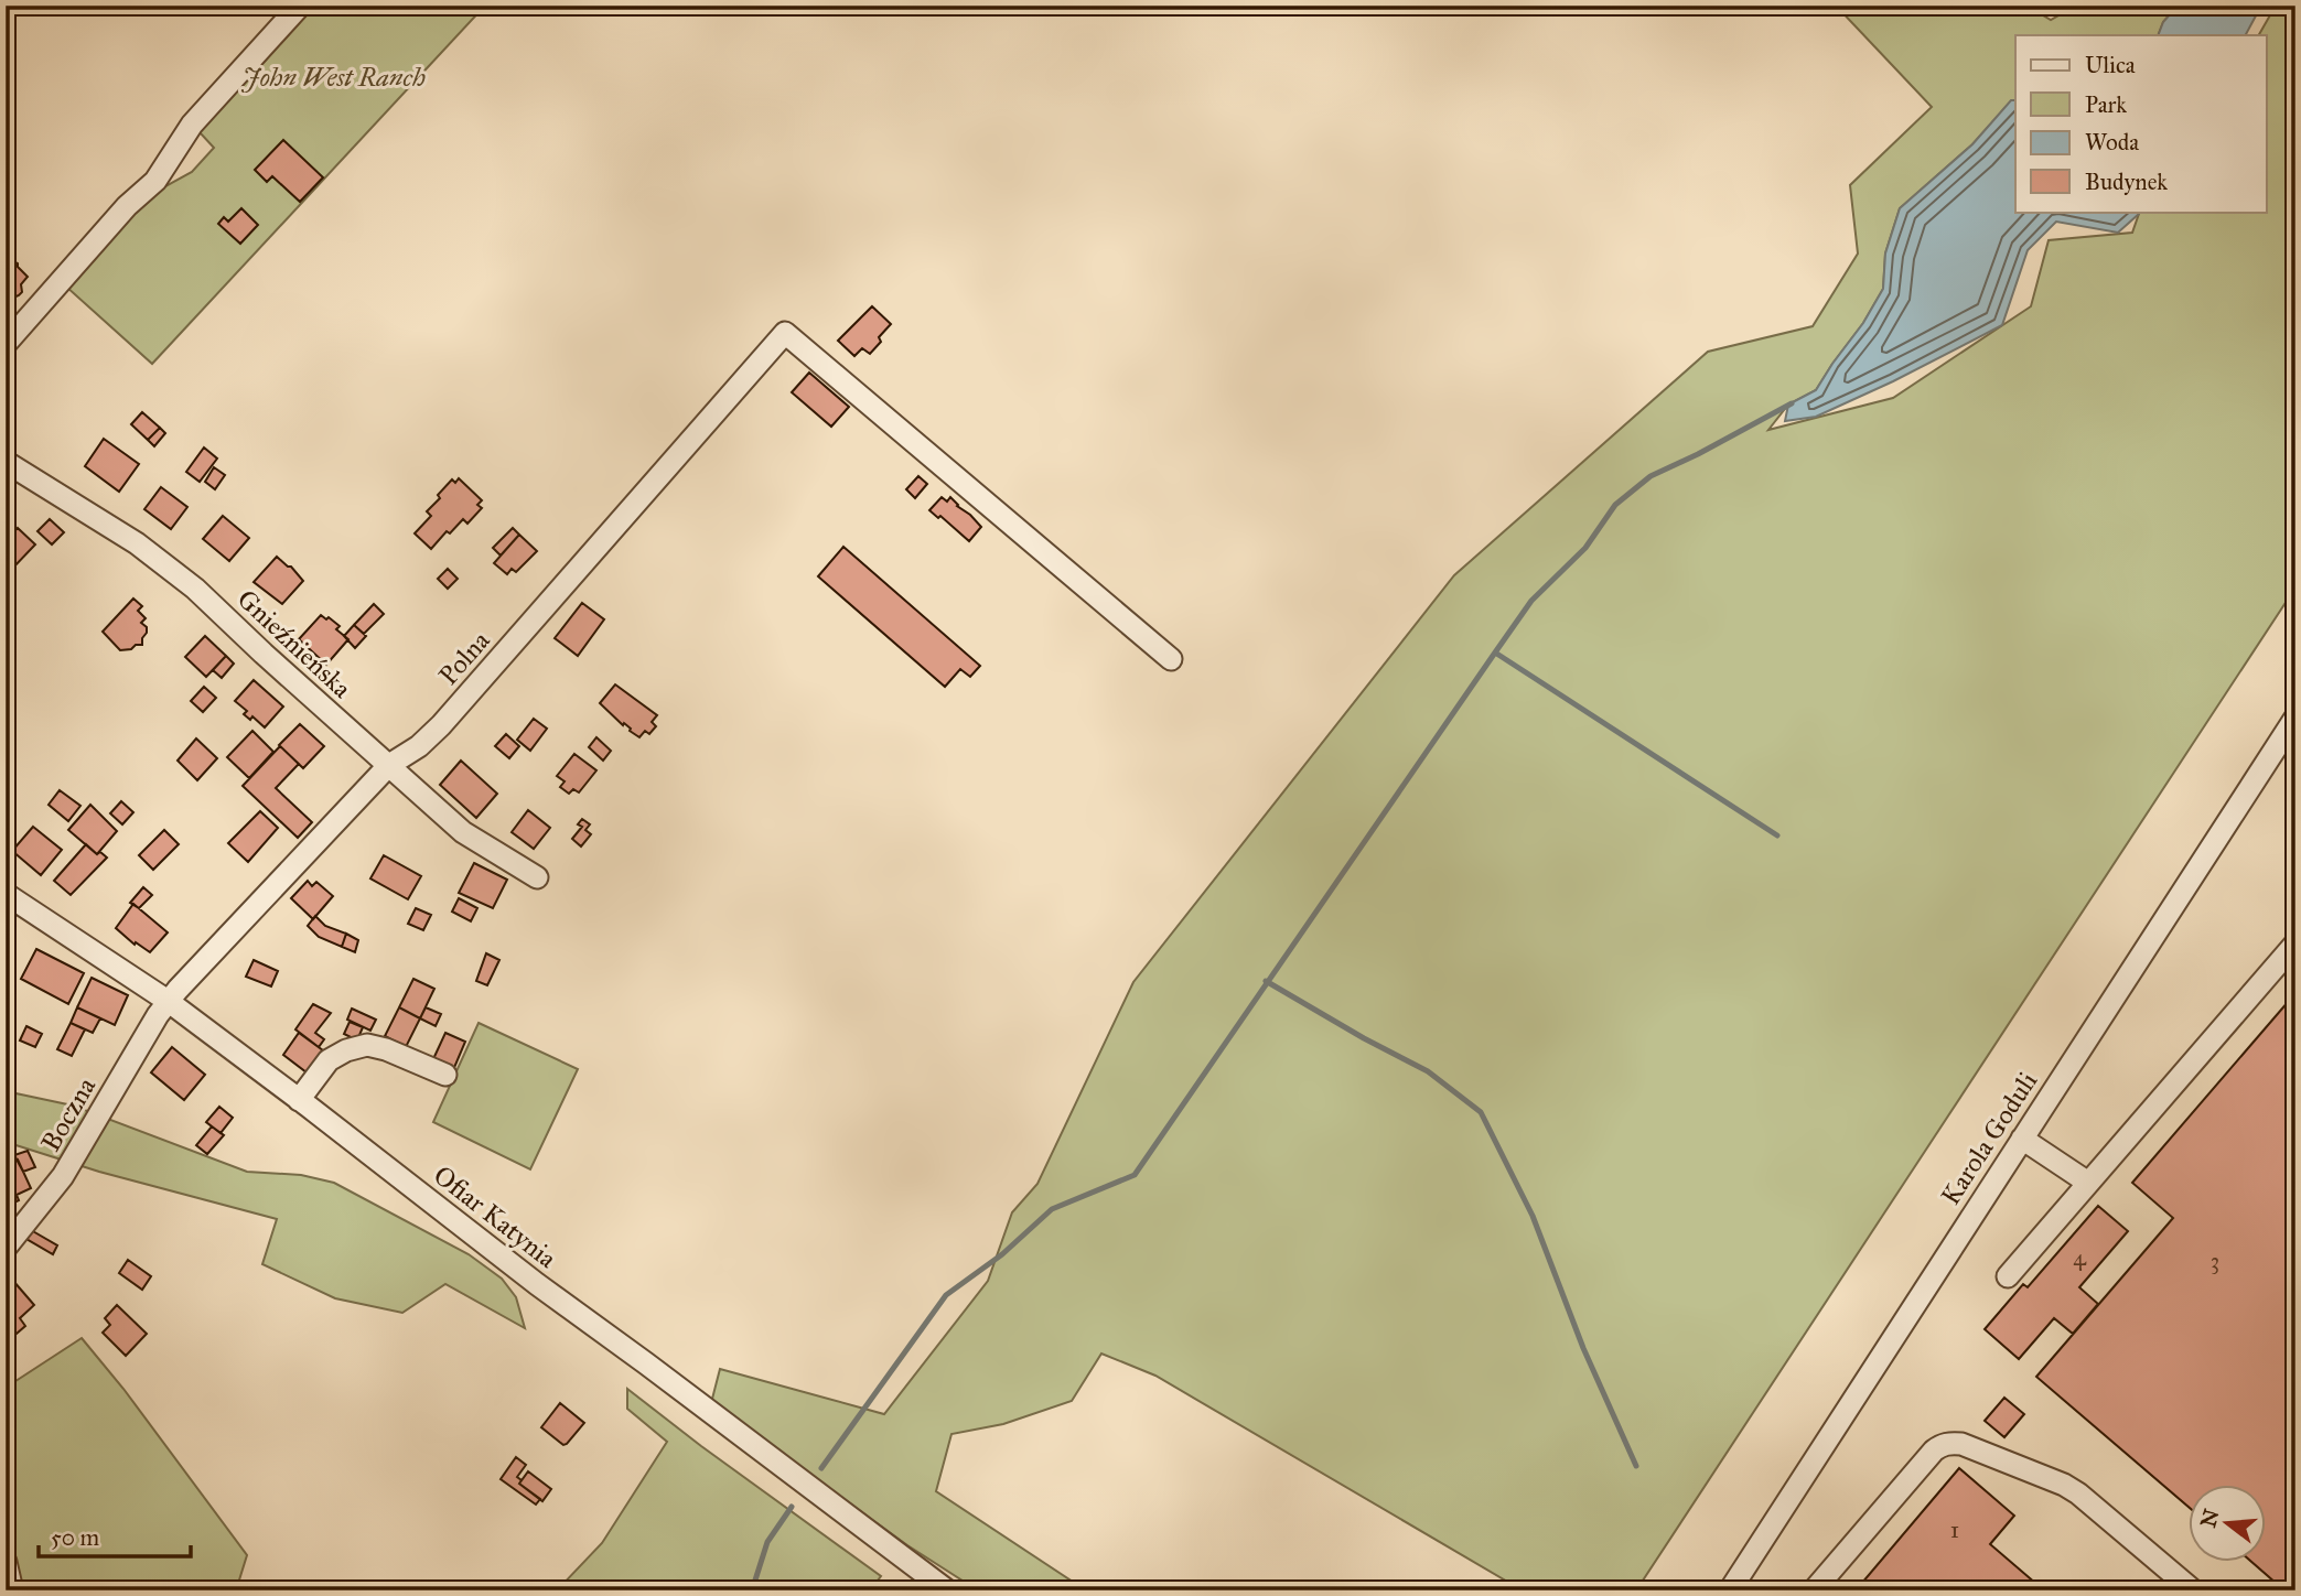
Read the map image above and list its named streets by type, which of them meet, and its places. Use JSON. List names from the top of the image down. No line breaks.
{"streets":{"street":["Gnieźnieńska","Polna","Boczna","Karola Goduli","Ofiar Katynia"]},"crossings":[["Gnieźnieńska","Polna"],["Polna","Boczna"],["Polna","Ofiar Katynia"],["Boczna","Ofiar Katynia"]],"parks":["John West Ranch"],"house_numbers":["4","3","1"],"legend":["Ulica","Park","Woda","Budynek"],"scale_bar":"50 m","north":"left"}
